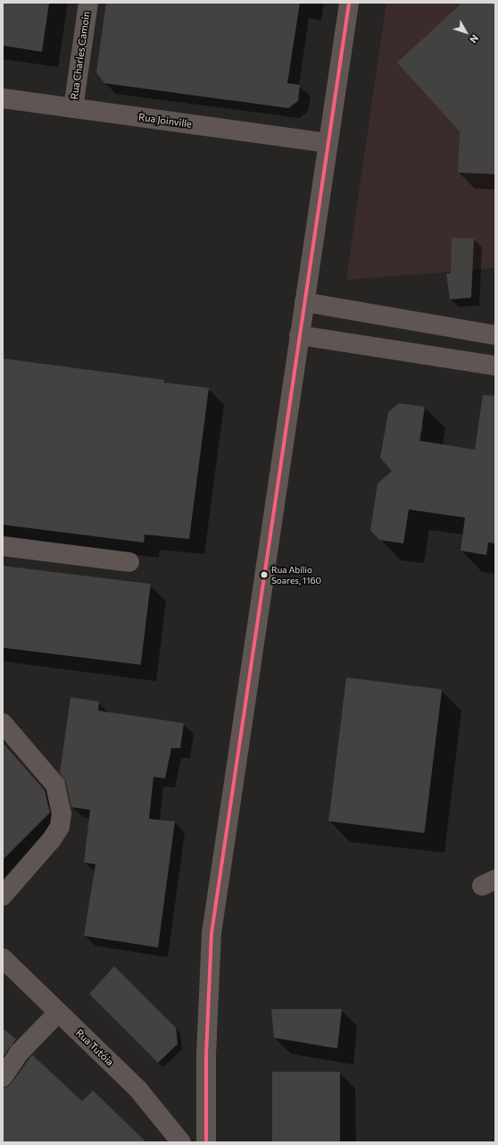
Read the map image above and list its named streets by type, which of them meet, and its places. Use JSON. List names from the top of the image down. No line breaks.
{"streets":{"street":["Rua Charles Camoin","Rua Joinville","Rua Tutóia"]},"crossings":[["Rua Charles Camoin","Rua Joinville"]],"places":["Rua Abílio Soares, 1160"],"north":"bottom right"}
